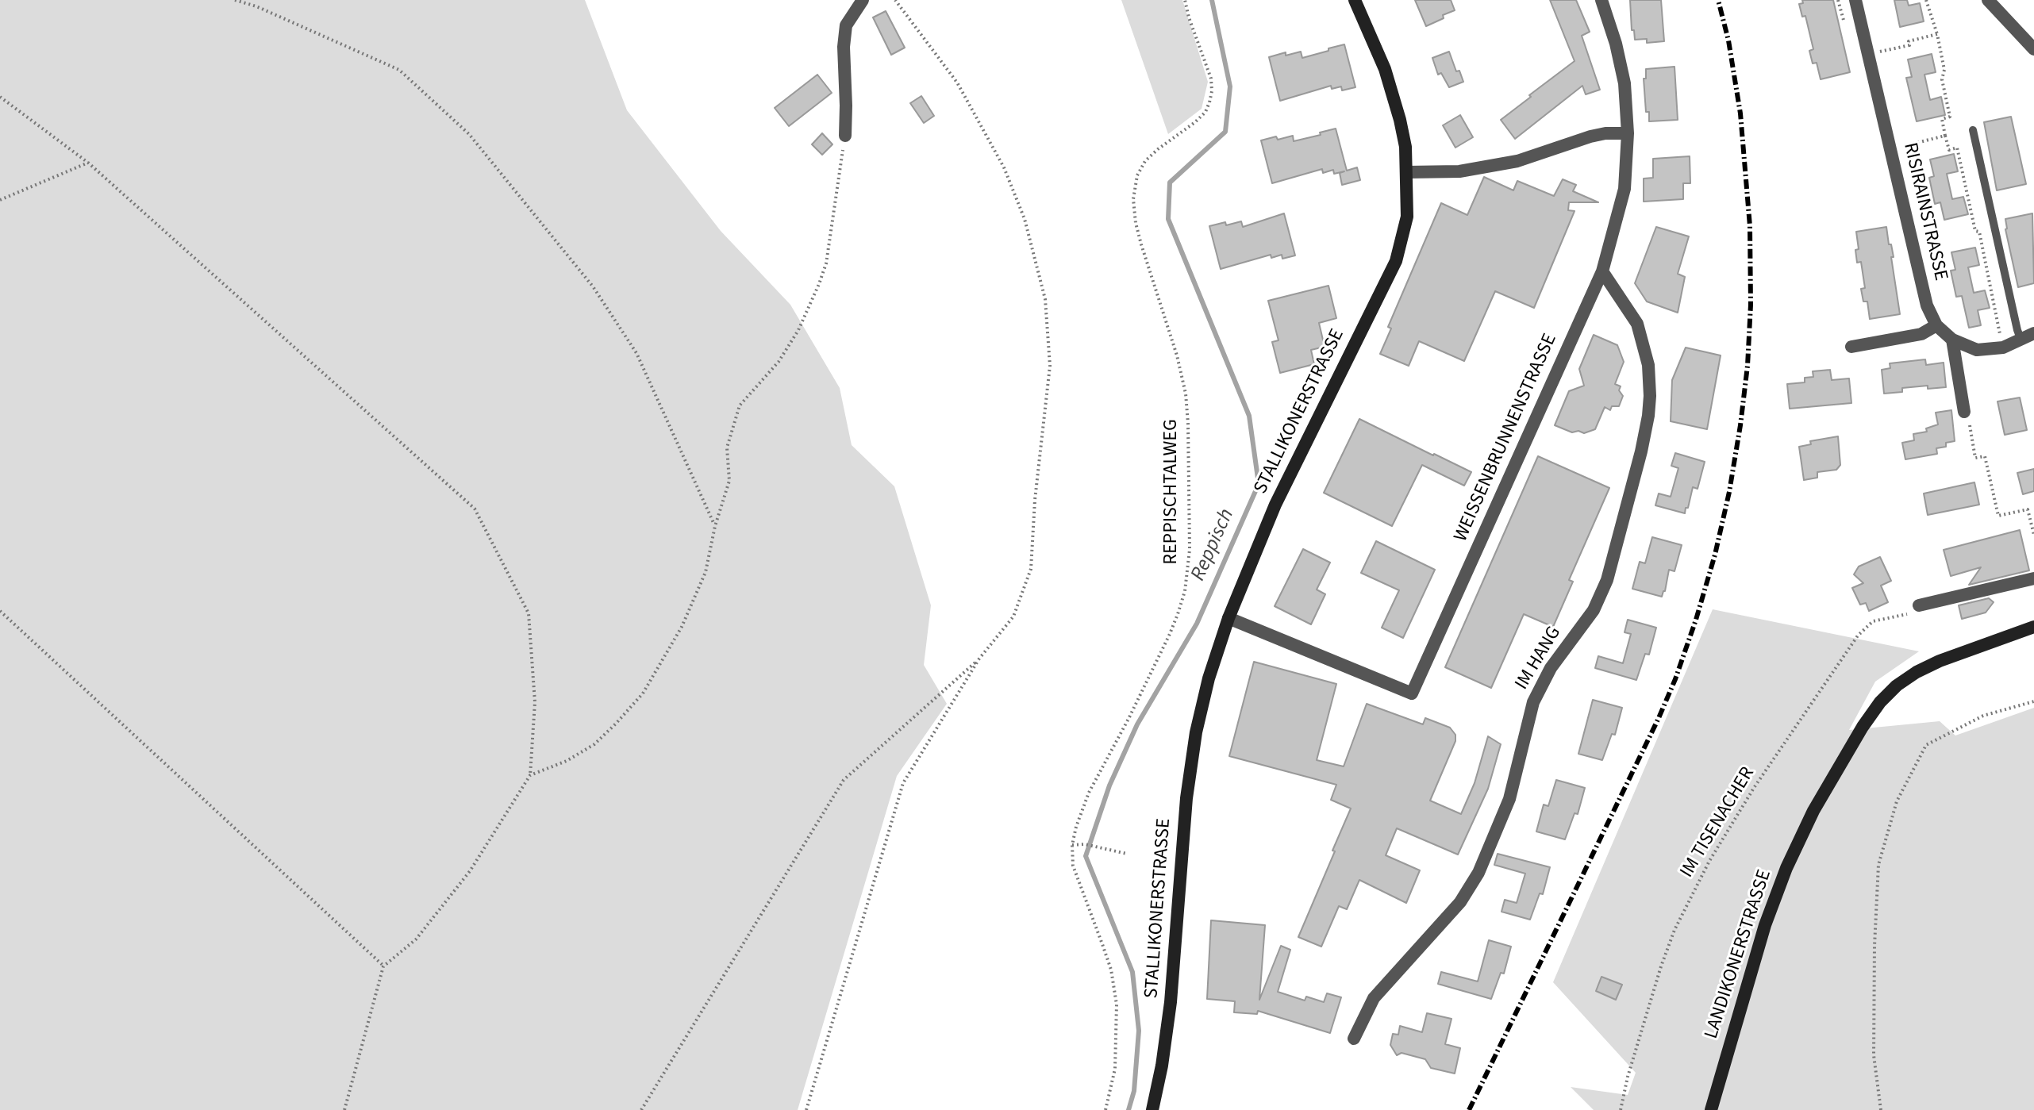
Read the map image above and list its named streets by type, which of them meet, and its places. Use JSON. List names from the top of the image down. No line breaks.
{"streets":{"street":["RISIRAINSTRASSE","STALLIKONERSTRASSE","WEISSENBRUNNENSTRASSE","IM HANG","LANDIKONERSTRASSE"],"path":["REPPISCHTALWEG","IM TISENACHER"]},"crossings":[["STALLIKONERSTRASSE","WEISSENBRUNNENSTRASSE"],["WEISSENBRUNNENSTRASSE","IM HANG"]],"water":["Reppisch"]}
